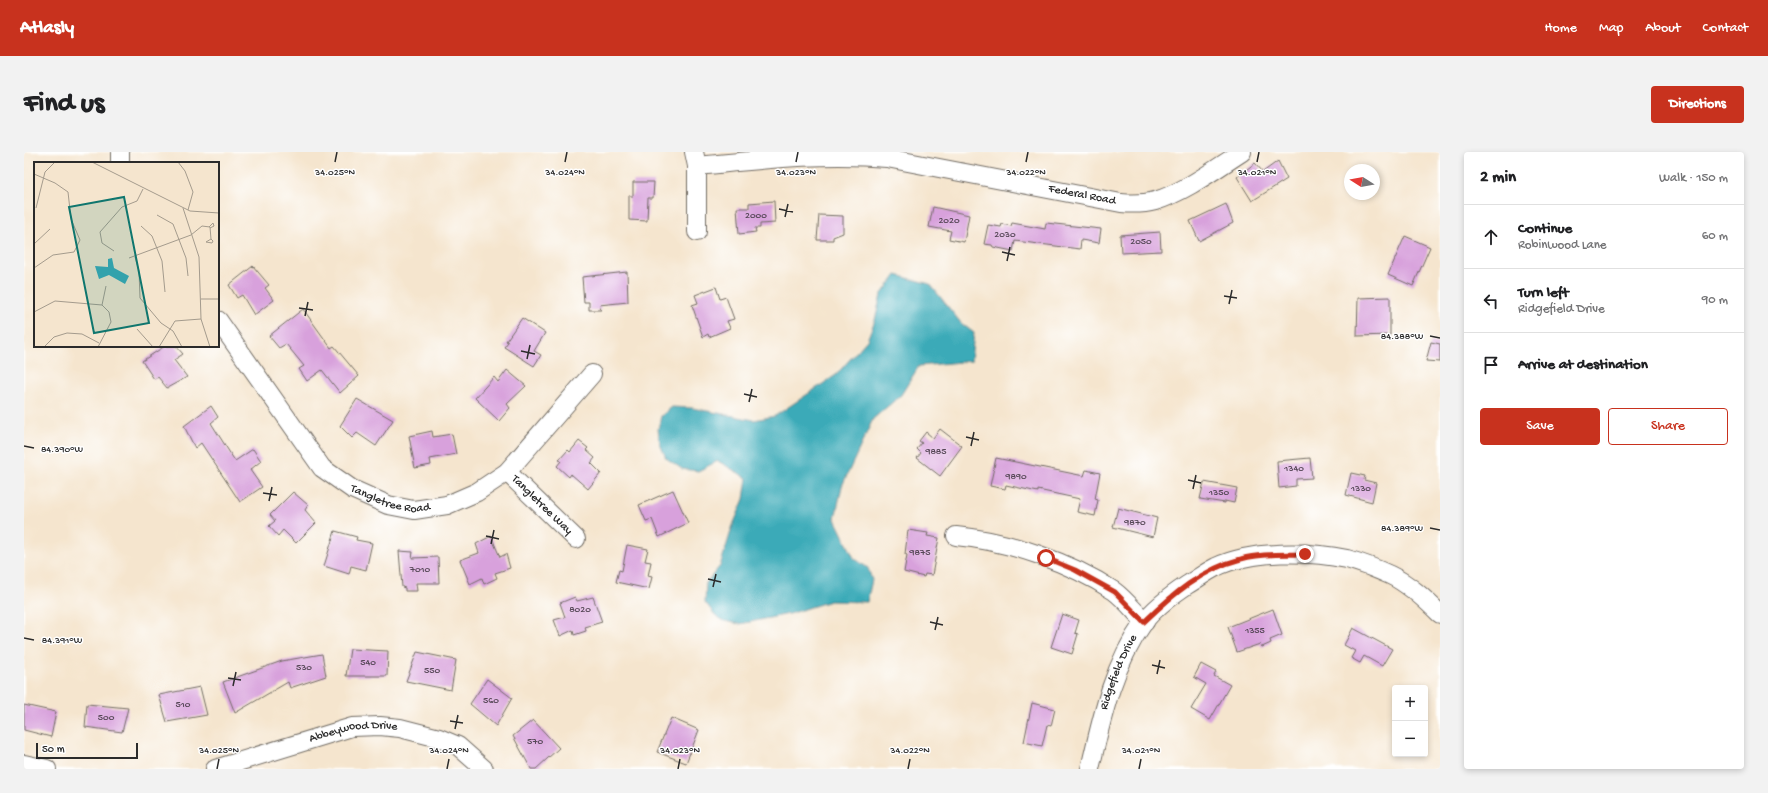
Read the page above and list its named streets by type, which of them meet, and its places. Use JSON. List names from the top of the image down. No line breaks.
{"streets":{"street":["Federal Road","Tangletree Road","Tangletree Way","Ridgefield Drive","Abbeywood Drive"]},"crossings":[["Tangletree Road","Tangletree Way"]],"house_numbers":["2000","2020","2030","2050","9885","1340","9890","1330","1350","9870","9875","7010","8020","1355","540","530","550","560","510","500","570"],"scale_bar":"50 m","north":"left","page":{"header":"Atlasly","nav":["Home","Map","About","Contact"],"buttons":["Directions",["Save","Share"]],"title":"Find us","heading":["2 min","Walk · 150 m"],"list":[["Continue","Robinwood Lane","60 m"],["Turn left","Ridgefield Drive","90 m"],"Arrive at destination"],"map_buttons":["+","−"],"scale":"50 m"},"coordinates":["34.025°N","34.024°N","34.023°N","34.022°N","34.021°N","84.388°W","84.390°W","84.389°W","84.391°W"]}
